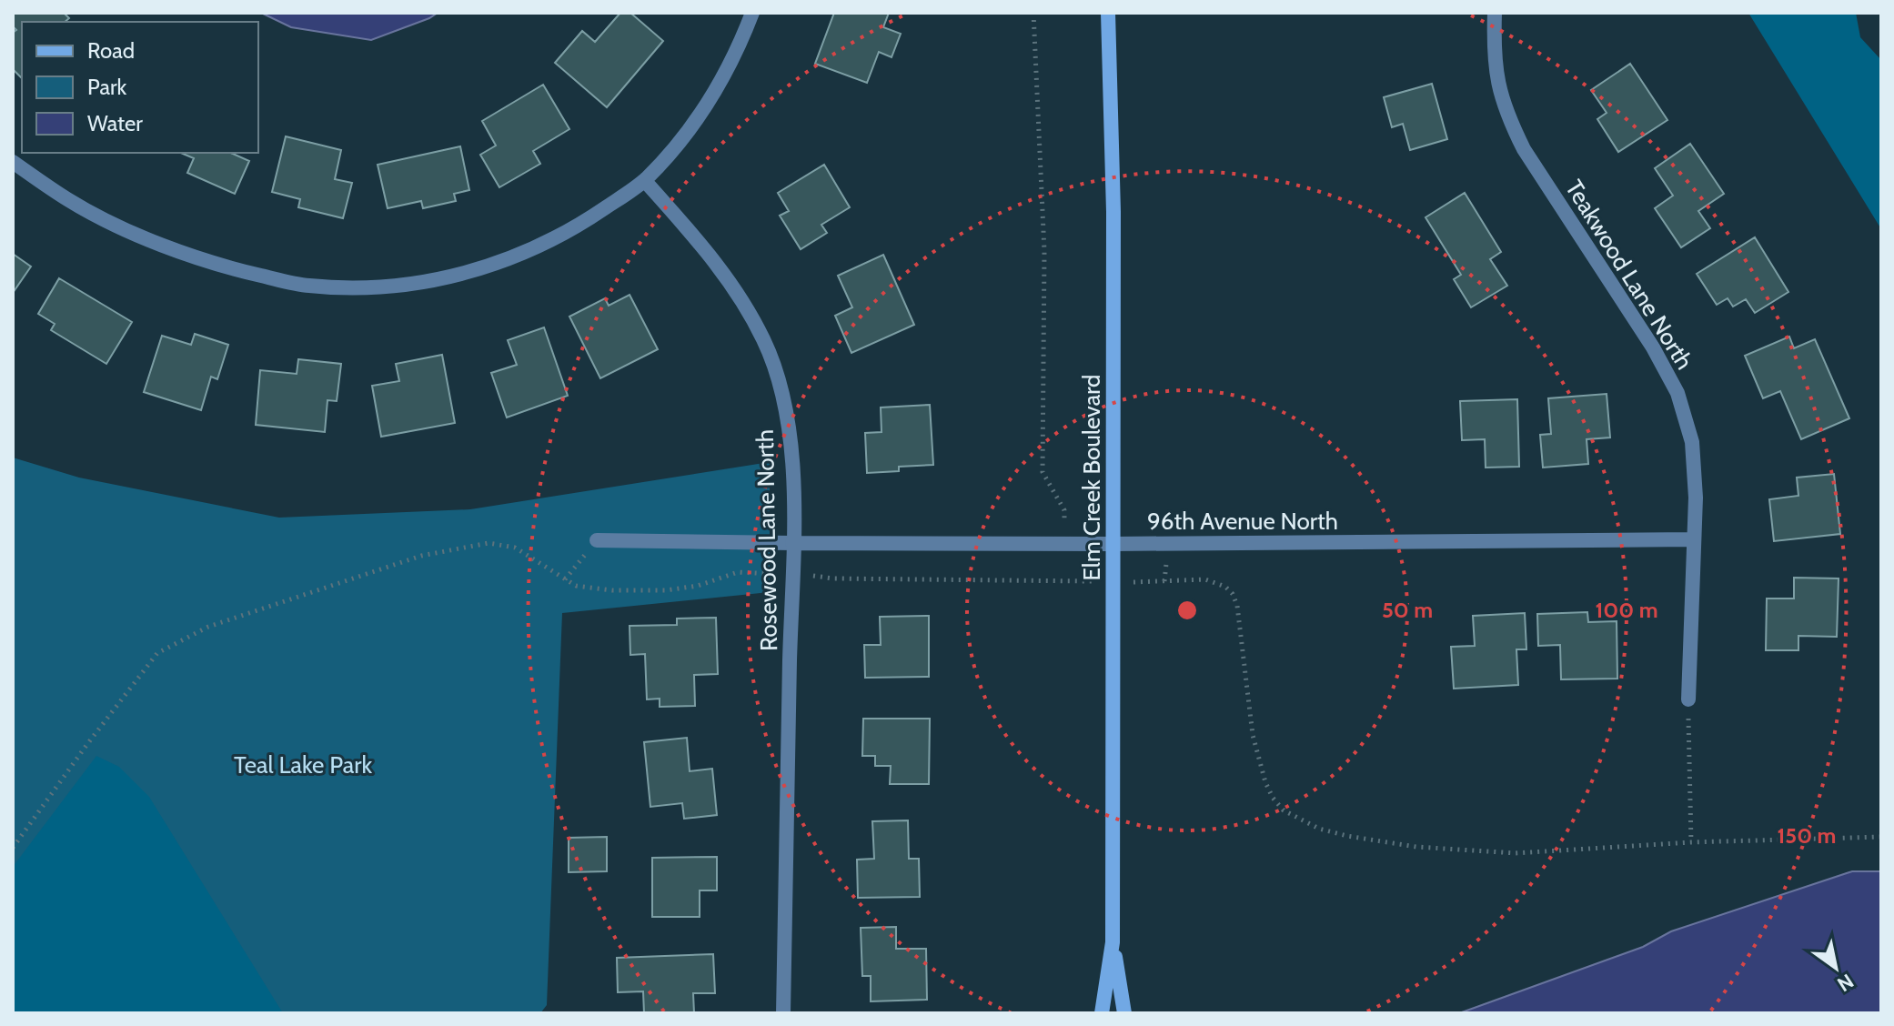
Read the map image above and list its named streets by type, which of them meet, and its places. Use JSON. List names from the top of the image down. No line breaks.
{"streets":{"main road":["Elm Creek Boulevard"],"street":["Teakwood Lane North","96th Avenue North","Rosewood Lane North"]},"crossings":[["Teakwood Lane North","96th Avenue North"],["Elm Creek Boulevard","96th Avenue North"],["96th Avenue North","Rosewood Lane North"]],"parks":["Teal Lake Park"],"legend":["Road","Park","Water"],"north":"bottom right","rings":["50 m","100 m","150 m"]}
